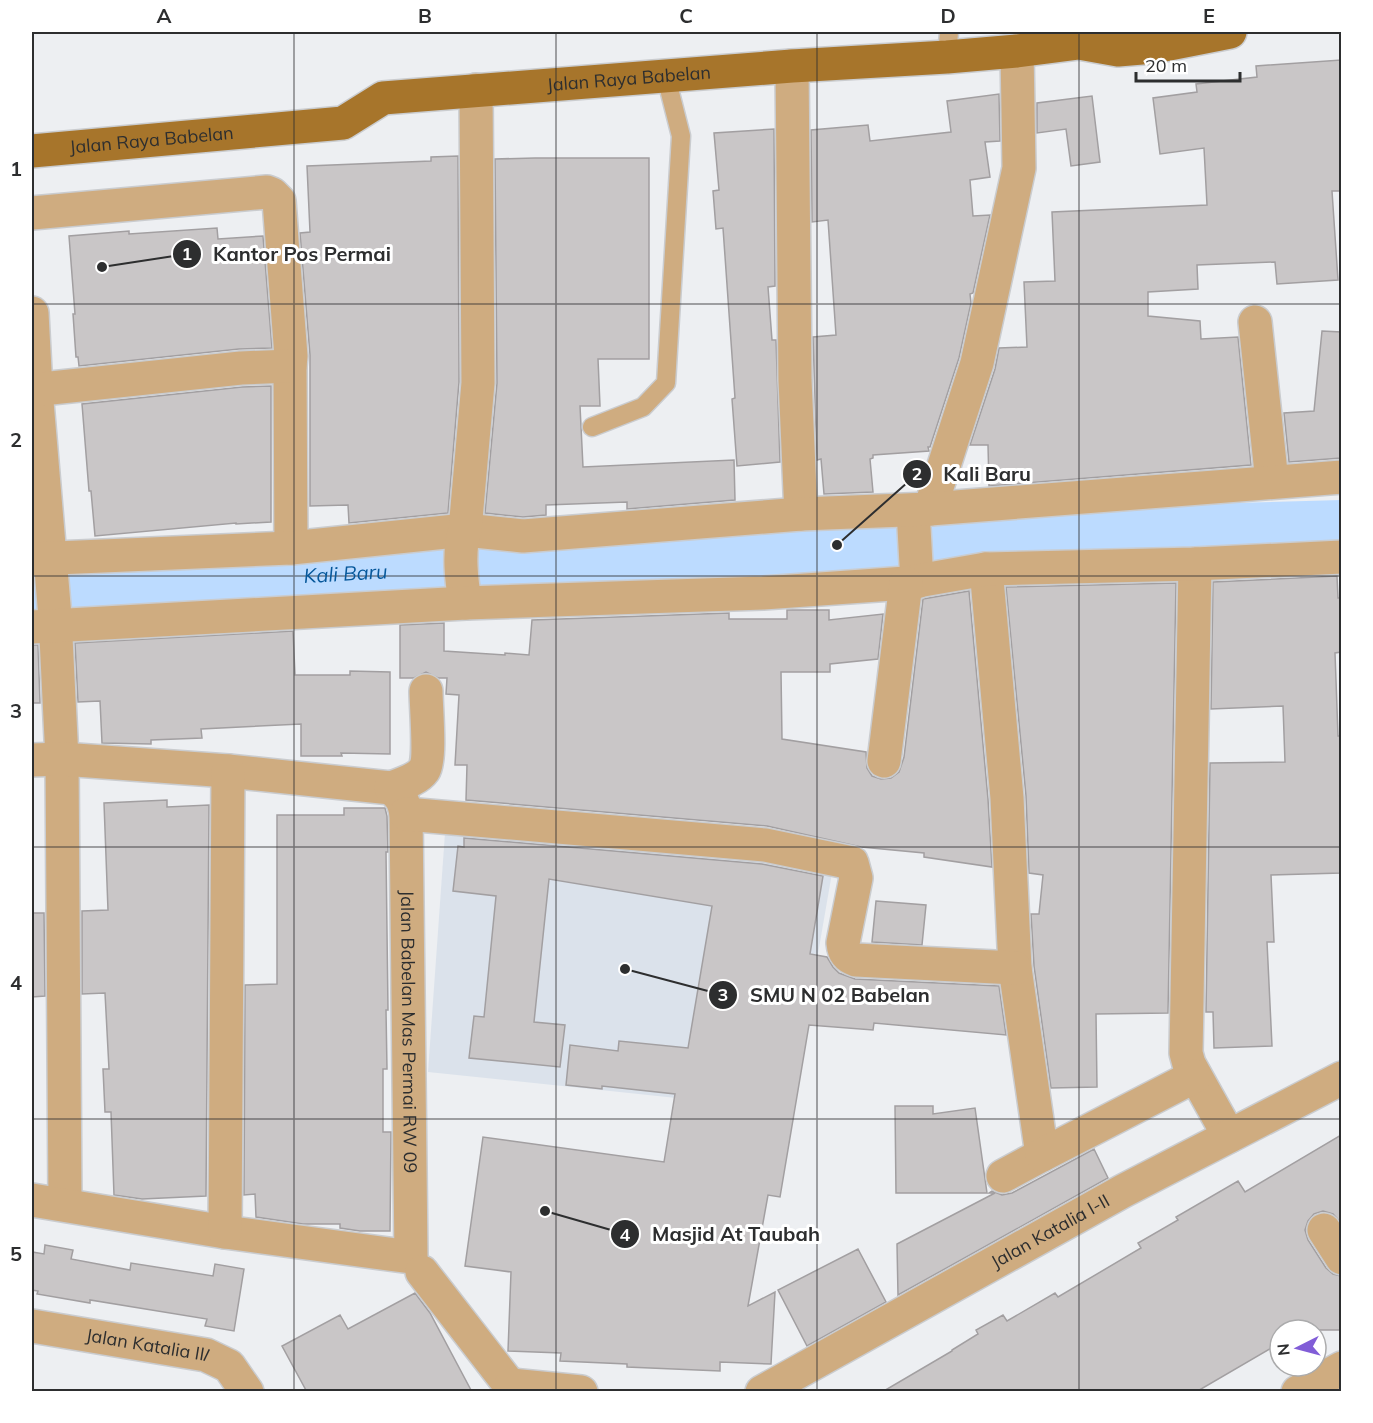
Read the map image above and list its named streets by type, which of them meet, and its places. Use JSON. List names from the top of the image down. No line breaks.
{"streets":{"main road":["Jalan Raya Babelan"],"street":["Jalan Babelan Mas Permai RW 09","Jalan Katalia I-II","Jalan Katalia III"]},"water":["Kali Baru"],"places":["Kantor Pos Permai","Kali Baru","SMU N 02 Babelan","Masjid At Taubah"],"scale_bar":"20 m","north":"left","grid":{"columns":["A","B","C","D","E"],"rows":["1","2","3","4","5"]}}
